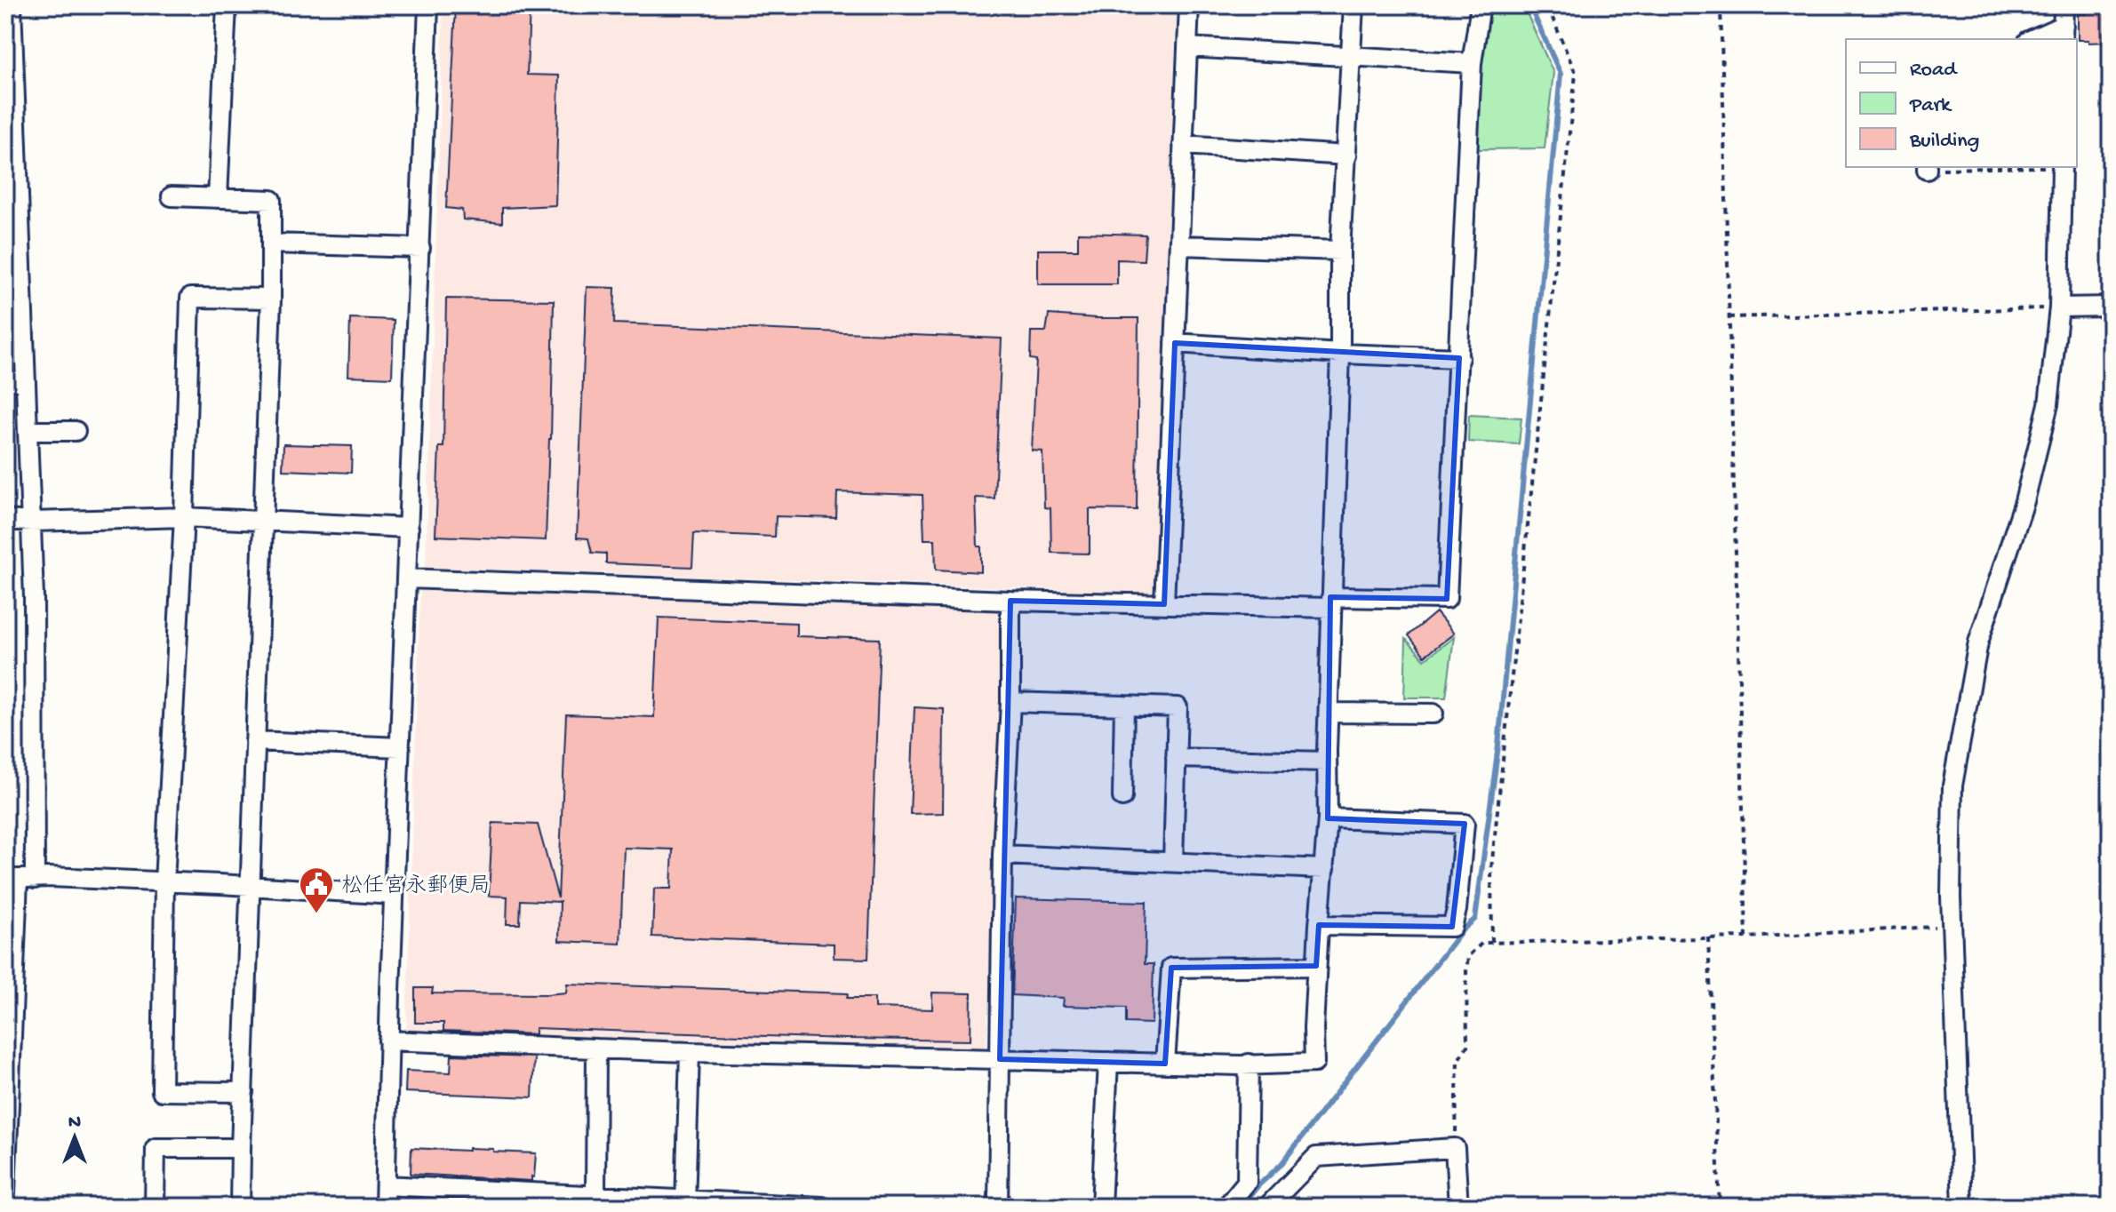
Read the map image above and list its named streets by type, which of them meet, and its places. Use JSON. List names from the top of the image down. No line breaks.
{"places":{"public building":["松任宮永郵便局"]},"legend":["Road","Park","Building"],"north":"top"}
